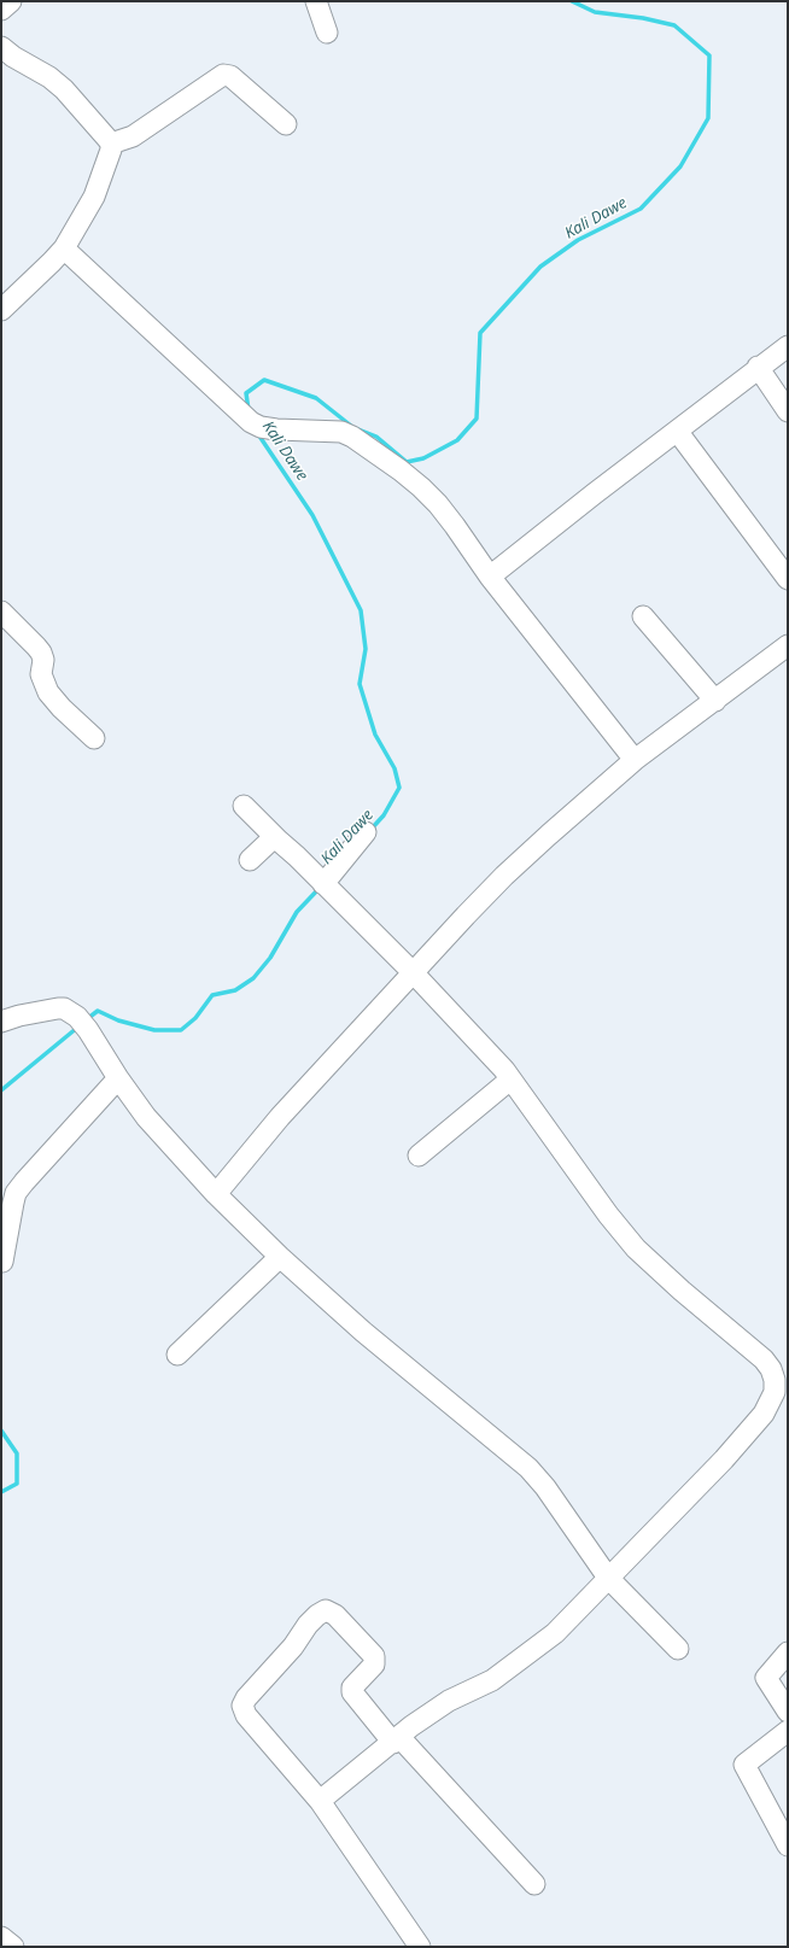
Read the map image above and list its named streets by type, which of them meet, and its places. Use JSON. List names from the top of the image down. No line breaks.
{"water":["Kali Dawe"]}
